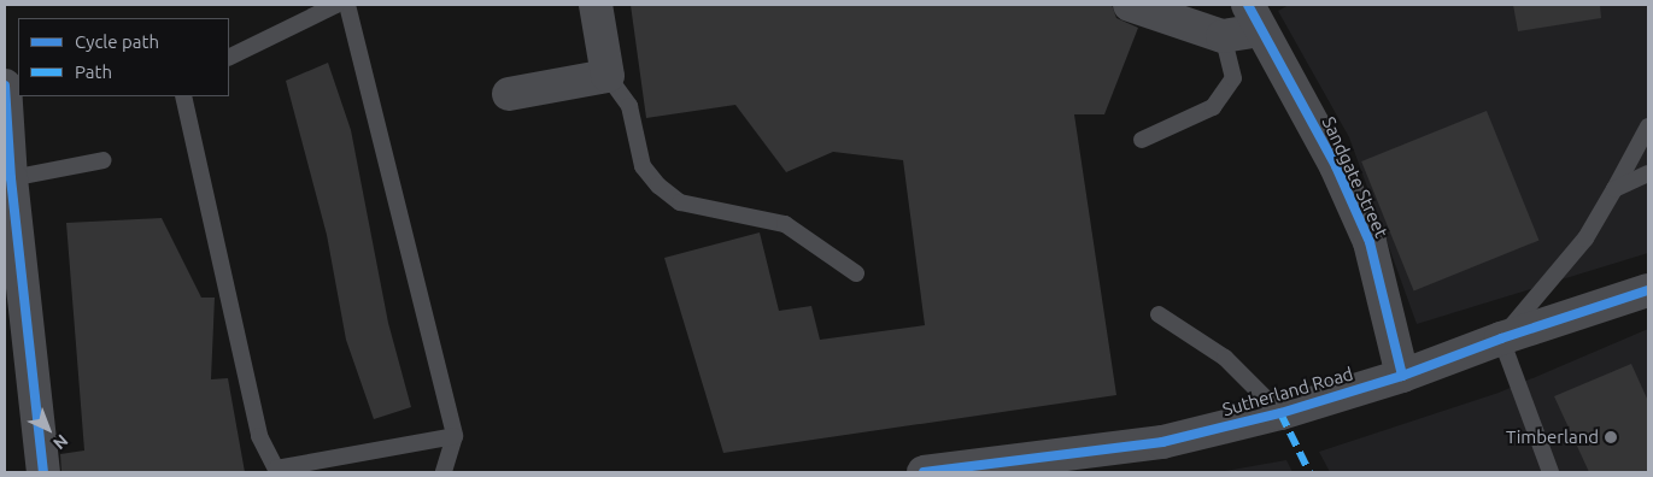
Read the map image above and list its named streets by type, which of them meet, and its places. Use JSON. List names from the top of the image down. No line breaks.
{"streets":{"street":["Sandgate Street","Sutherland Road"]},"crossings":[["Sandgate Street","Sutherland Road"]],"places":["Timberland"],"legend":["Cycle path","Path"],"north":"bottom right"}
